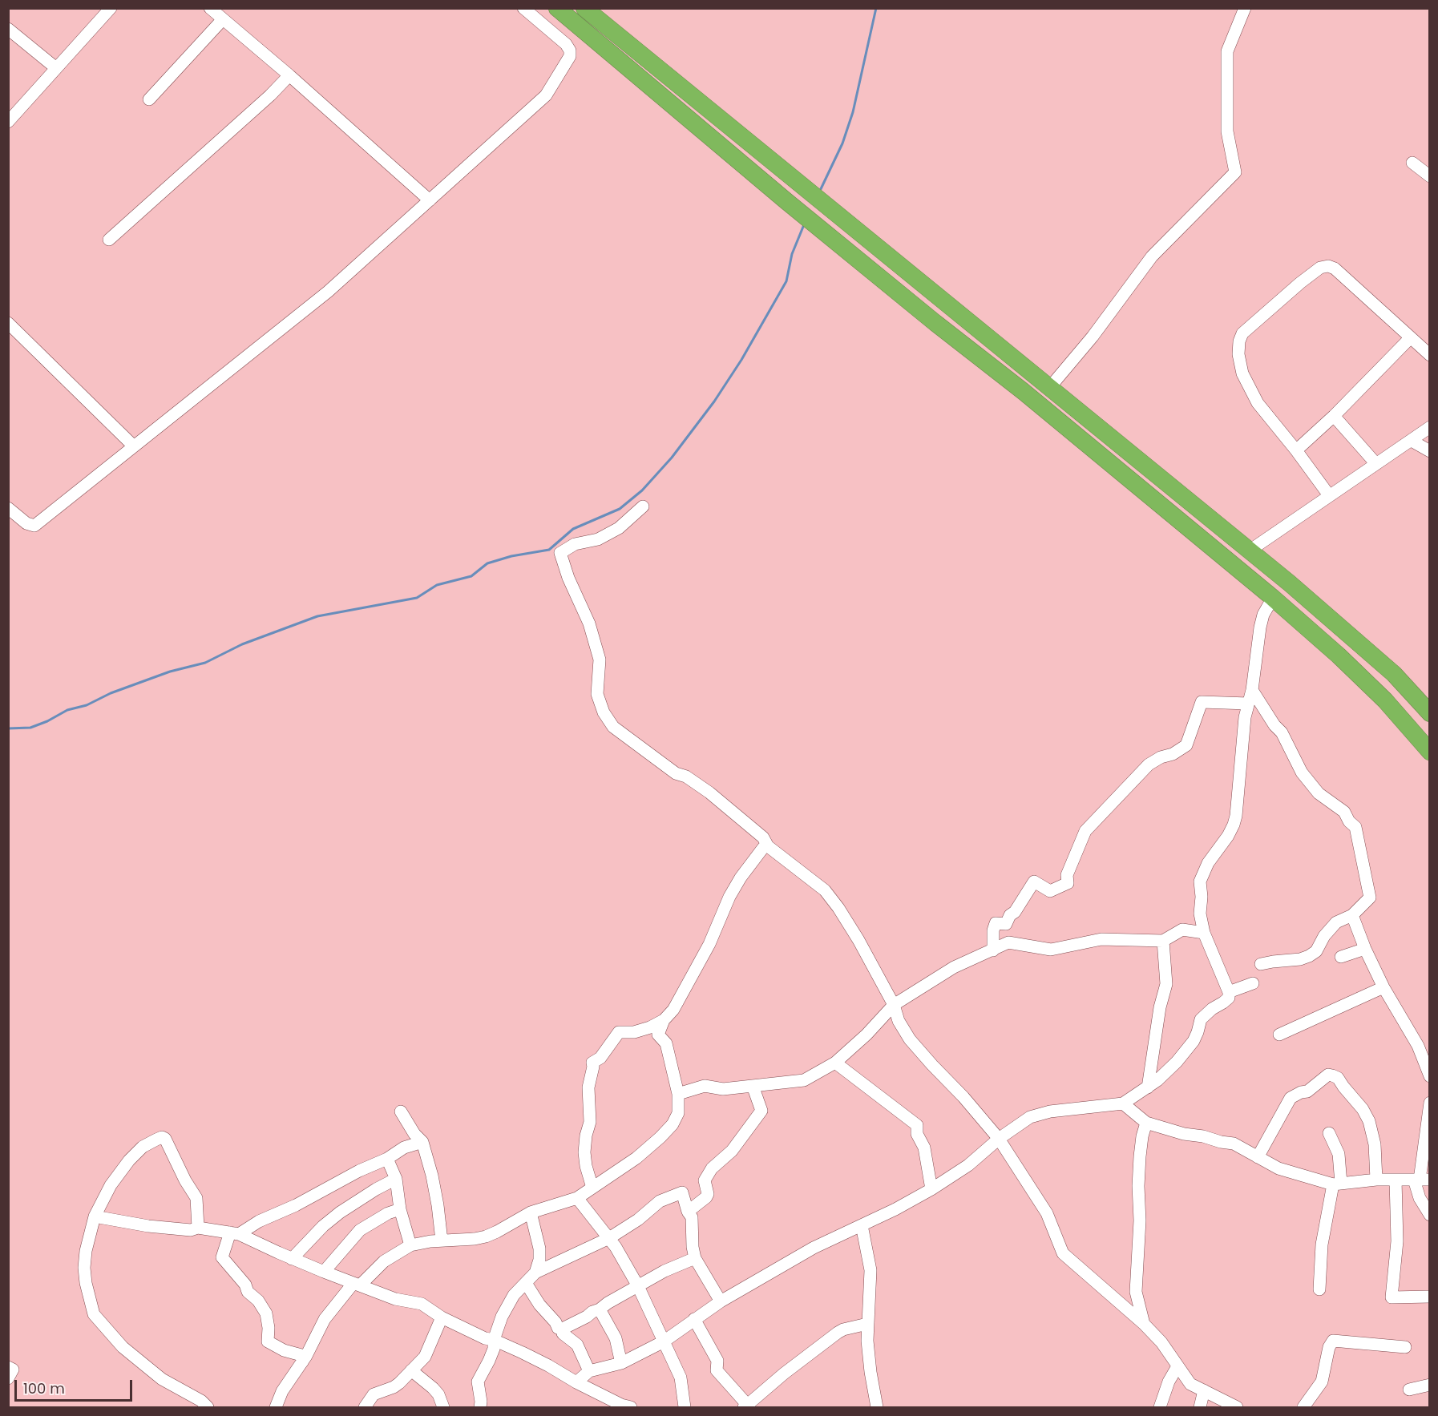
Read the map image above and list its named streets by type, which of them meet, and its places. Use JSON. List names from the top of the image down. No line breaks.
{"scale_bar":"100 m"}
